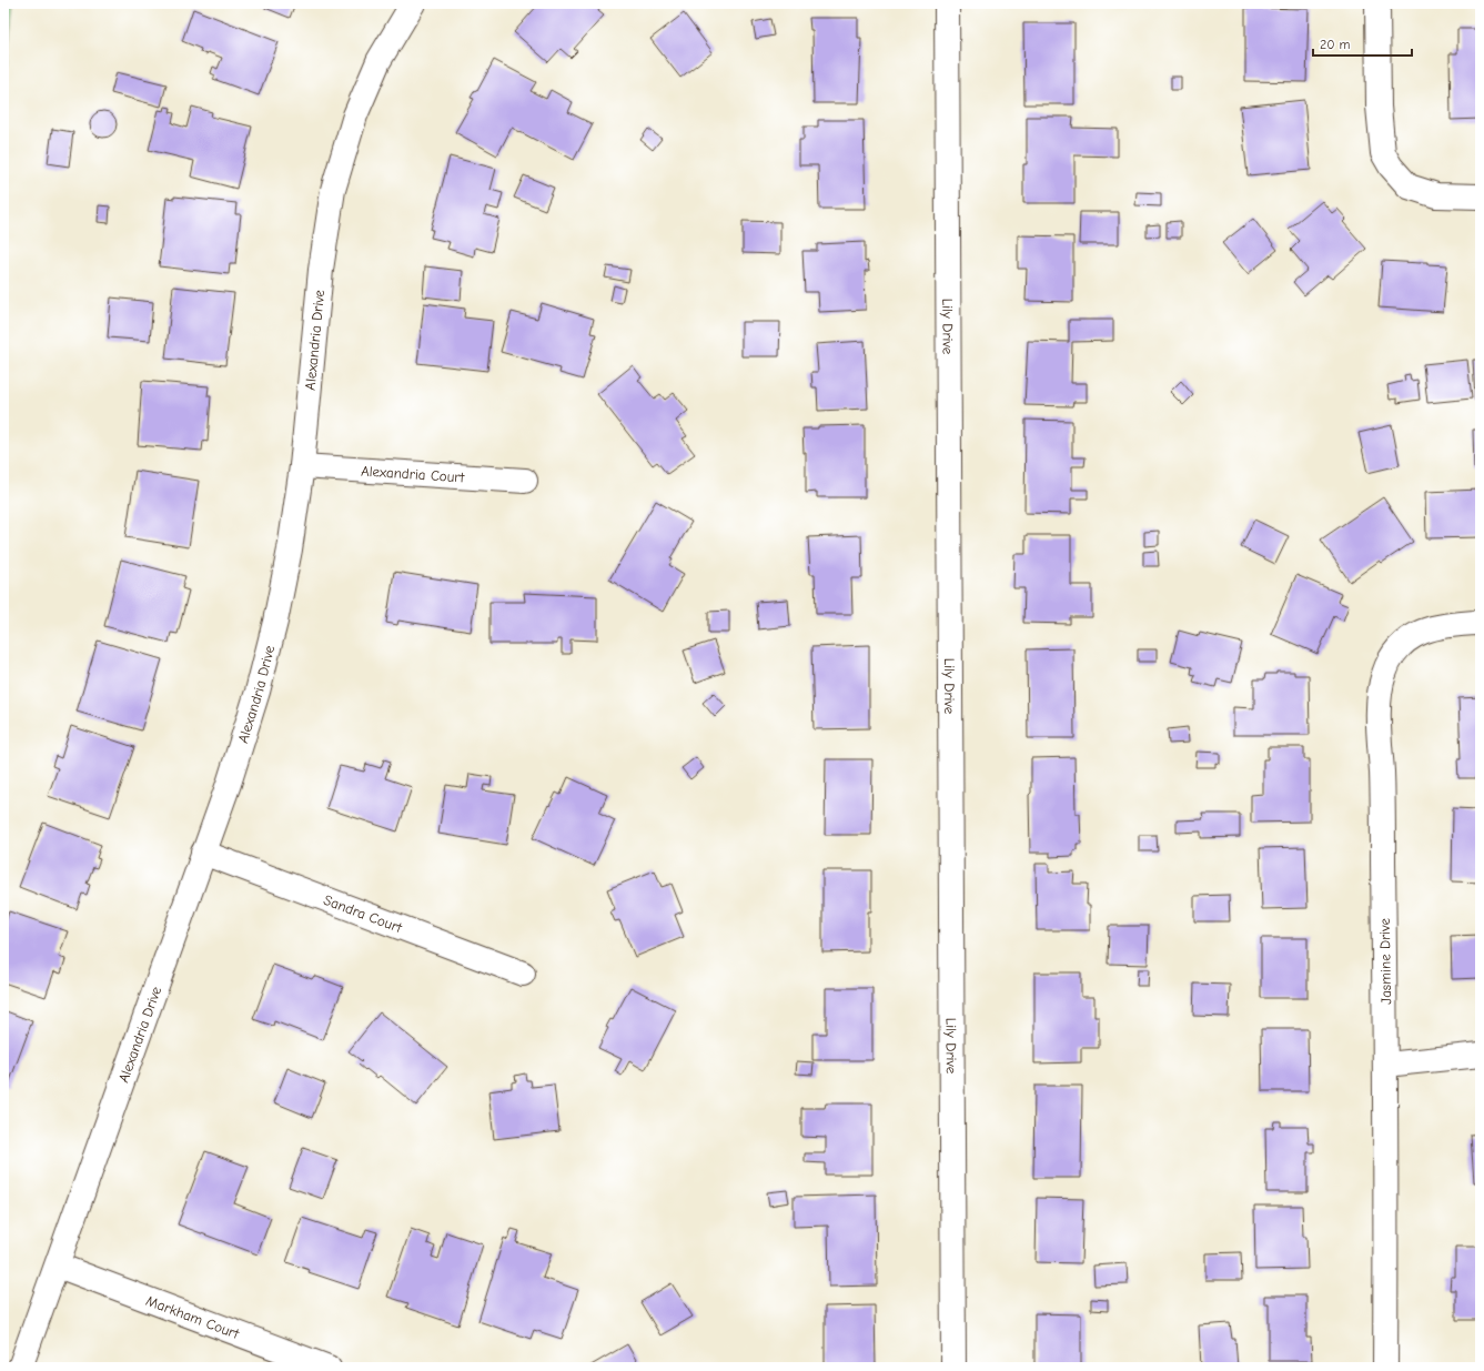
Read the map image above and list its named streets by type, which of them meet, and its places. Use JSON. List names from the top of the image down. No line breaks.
{"streets":{"street":["Lily Drive","Alexandria Drive","Alexandria Court","Sandra Court","Jasmine Drive","Markham Court"]},"crossings":[["Alexandria Drive","Alexandria Court"],["Alexandria Drive","Sandra Court"],["Alexandria Drive","Markham Court"]],"scale_bar":"20 m"}
